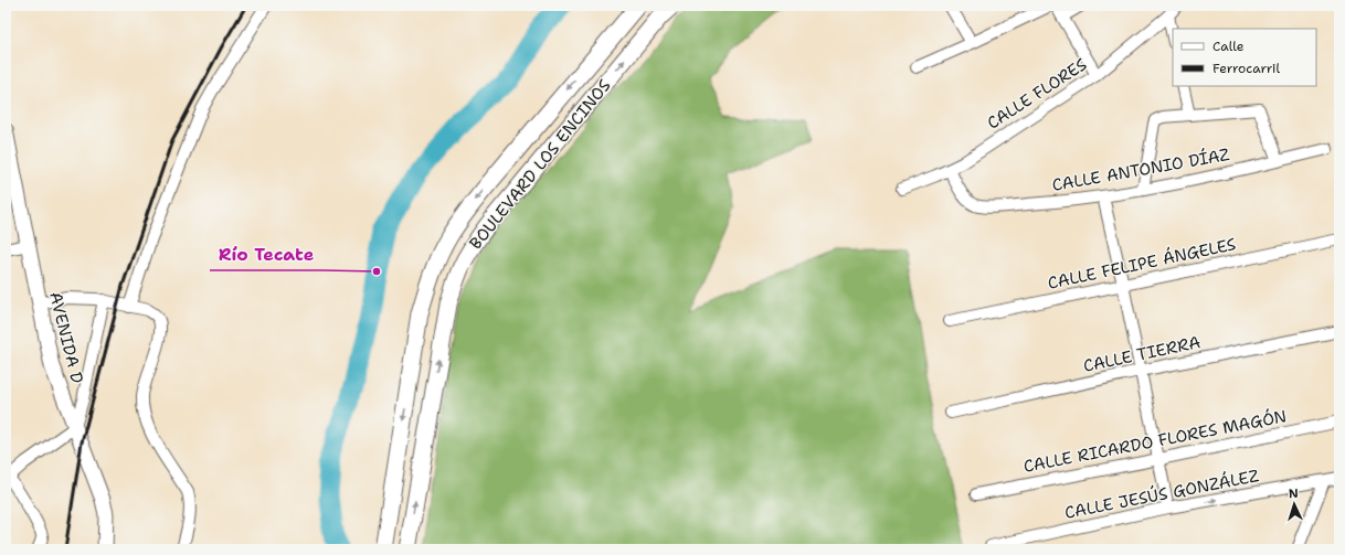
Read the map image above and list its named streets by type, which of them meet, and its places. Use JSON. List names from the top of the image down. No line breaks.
{"streets":{"main road":["BOULEVARD LOS ENCINOS"],"street":["CALLE FLORES","CALLE ANTONIO DÍAZ","CALLE FELIPE ÁNGELES","AVENIDA D","CALLE TIERRA","CALLE RICARDO FLORES MAGÓN","CALLE JESÚS GONZÁLEZ"]},"crossings":[["CALLE FLORES","CALLE ANTONIO DÍAZ"]],"one_way":["CALLE JESÚS GONZÁLEZ"],"places":["Río Tecate"],"legend":["Calle","Ferrocarril"],"north":"top"}
